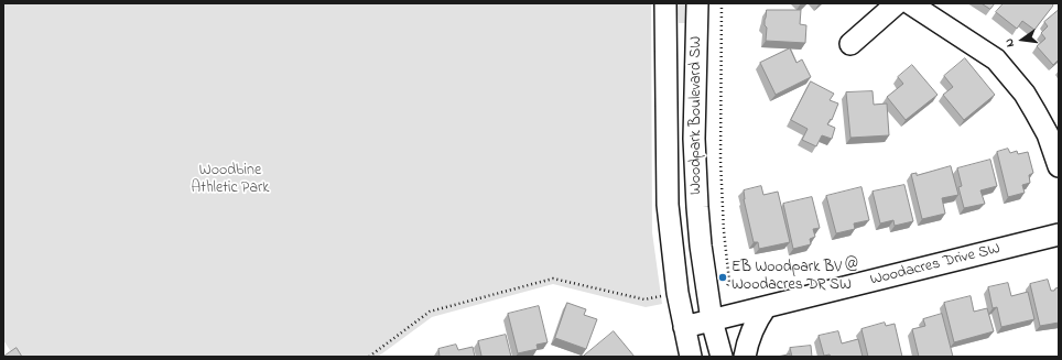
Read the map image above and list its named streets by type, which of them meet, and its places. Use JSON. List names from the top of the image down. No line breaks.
{"streets":{"street":["Woodpark Boulevard SW","Woodacres Drive SW"]},"crossings":[["Woodpark Boulevard SW","Woodacres Drive SW"]],"parks":["Woodbine Athletic Park"],"places":["EB Woodpark BV @ Woodacres DR SW"],"north":"left"}
